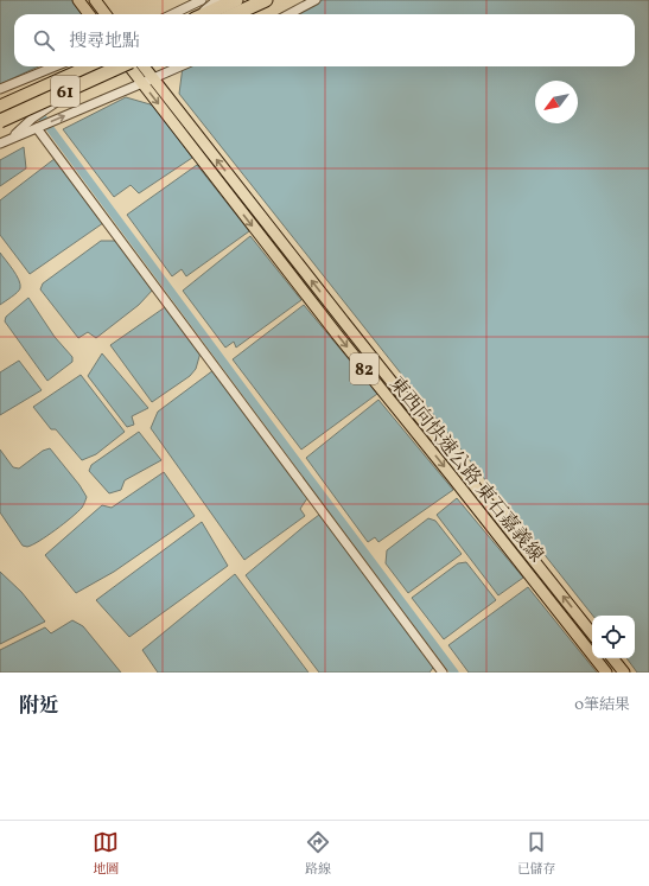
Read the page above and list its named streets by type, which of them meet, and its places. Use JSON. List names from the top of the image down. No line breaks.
{"streets":{"highway":["61"],"main road":["82","東西向快速公路 東石嘉義線"]},"north":"bottom left","page":{"search":"搜尋地點","heading":["附近","0筆結果"],"nav":["地圖","路線","已儲存"]}}
